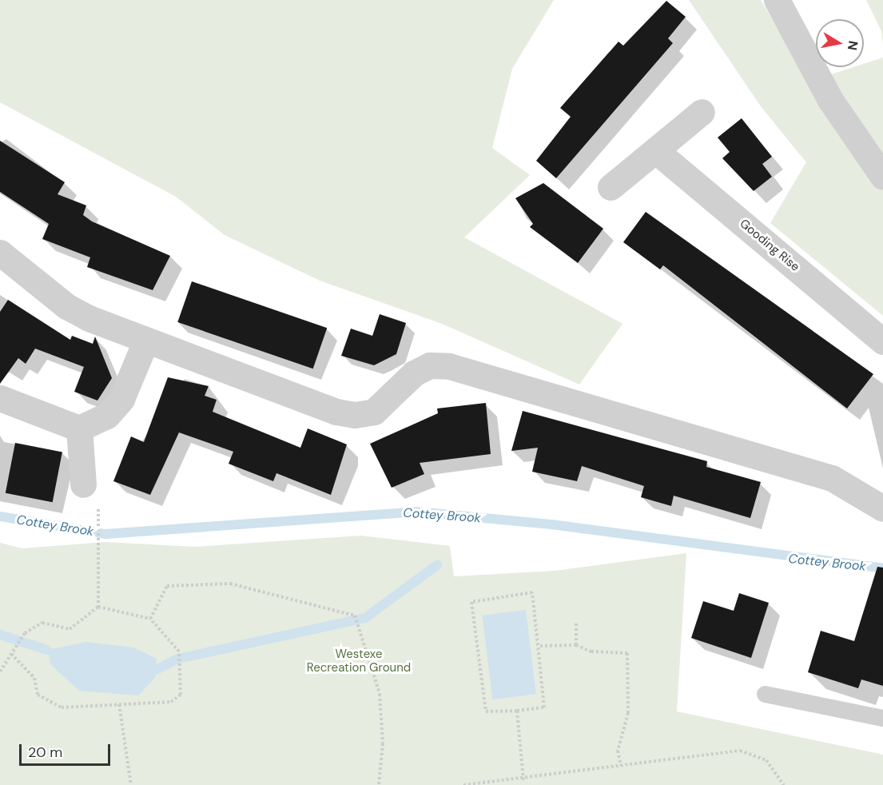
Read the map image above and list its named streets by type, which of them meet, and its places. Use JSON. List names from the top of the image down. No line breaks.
{"streets":{"street":["Gooding Rise"]},"water":["Cottey Brook"],"parks":["Westexe Recreation Ground"],"scale_bar":"20 m","north":"right"}
